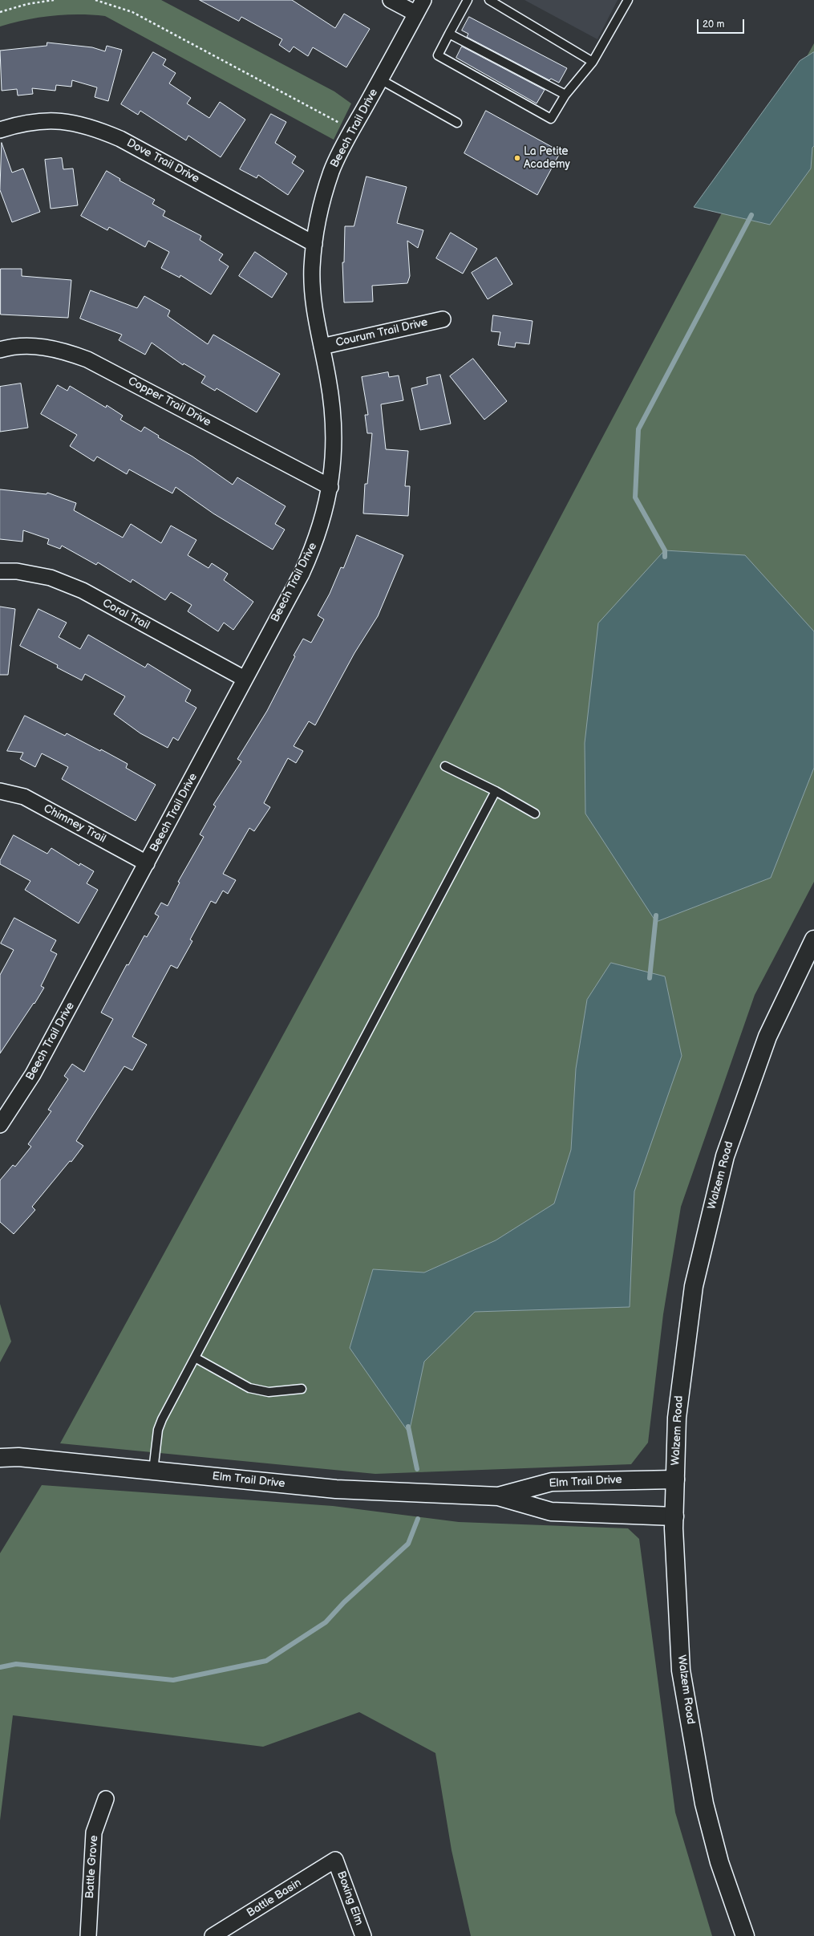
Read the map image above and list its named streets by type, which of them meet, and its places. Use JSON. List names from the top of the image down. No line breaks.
{"streets":{"main road":["Walzem Road","Elm Trail Drive"],"street":["Beech Trail Drive","Dove Trail Drive","Courum Trail Drive","Copper Trail Drive","Coral Trail","Chimney Trail","Battle Grove","Battle Basin","Boxing Elm"]},"crossings":[["Beech Trail Drive","Dove Trail Drive"],["Beech Trail Drive","Courum Trail Drive"],["Beech Trail Drive","Copper Trail Drive"],["Beech Trail Drive","Coral Trail"],["Beech Trail Drive","Chimney Trail"],["Walzem Road","Elm Trail Drive"],["Battle Basin","Boxing Elm"]],"places":["La Petite Academy"],"scale_bar":"20 m"}
